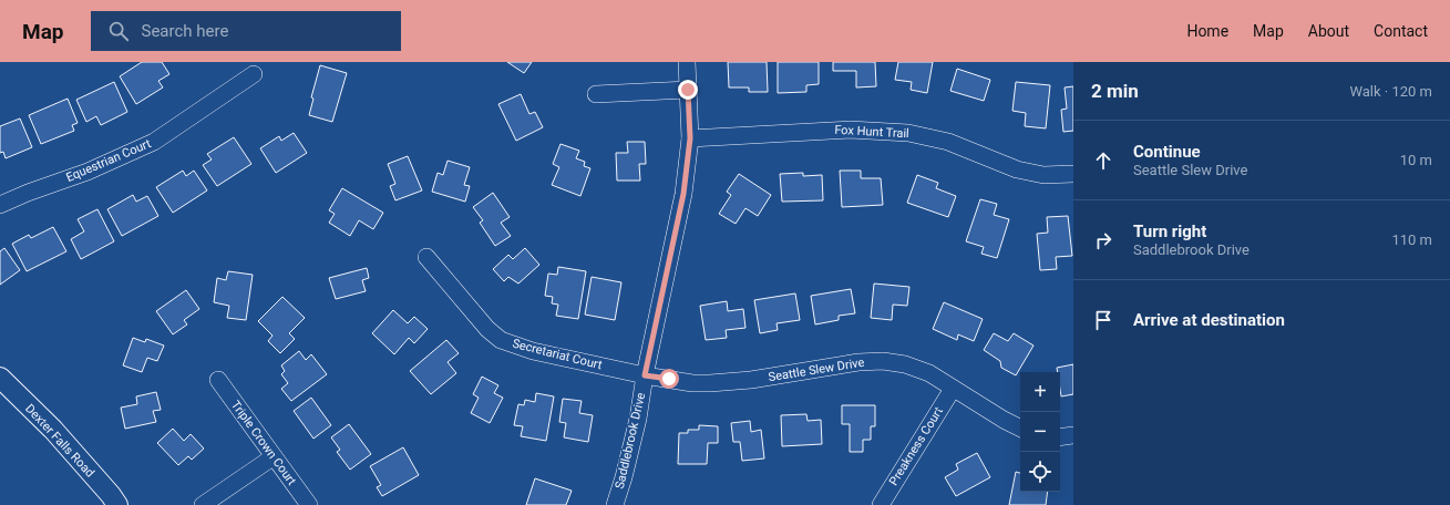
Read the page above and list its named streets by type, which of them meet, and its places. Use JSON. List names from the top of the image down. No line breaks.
{"streets":{"street":["Fox Hunt Trail","Equestrian Court","Secretariat Court","Seattle Slew Drive","Dexter Falls Road","Saddlebrook Drive","Triple Crown Court","Preakness Court"]},"crossings":[["Fox Hunt Trail","Saddlebrook Drive"],["Secretariat Court","Seattle Slew Drive"],["Secretariat Court","Saddlebrook Drive"],["Seattle Slew Drive","Saddlebrook Drive"],["Seattle Slew Drive","Preakness Court"]],"page":{"header":"Map","search":"Search here","nav":["Home","Map","About","Contact"],"heading":["2 min","Walk · 120 m"],"list":[["Continue","Seattle Slew Drive","10 m"],["Turn right","Saddlebrook Drive","110 m"],"Arrive at destination"],"map_buttons":["+","−"]}}
